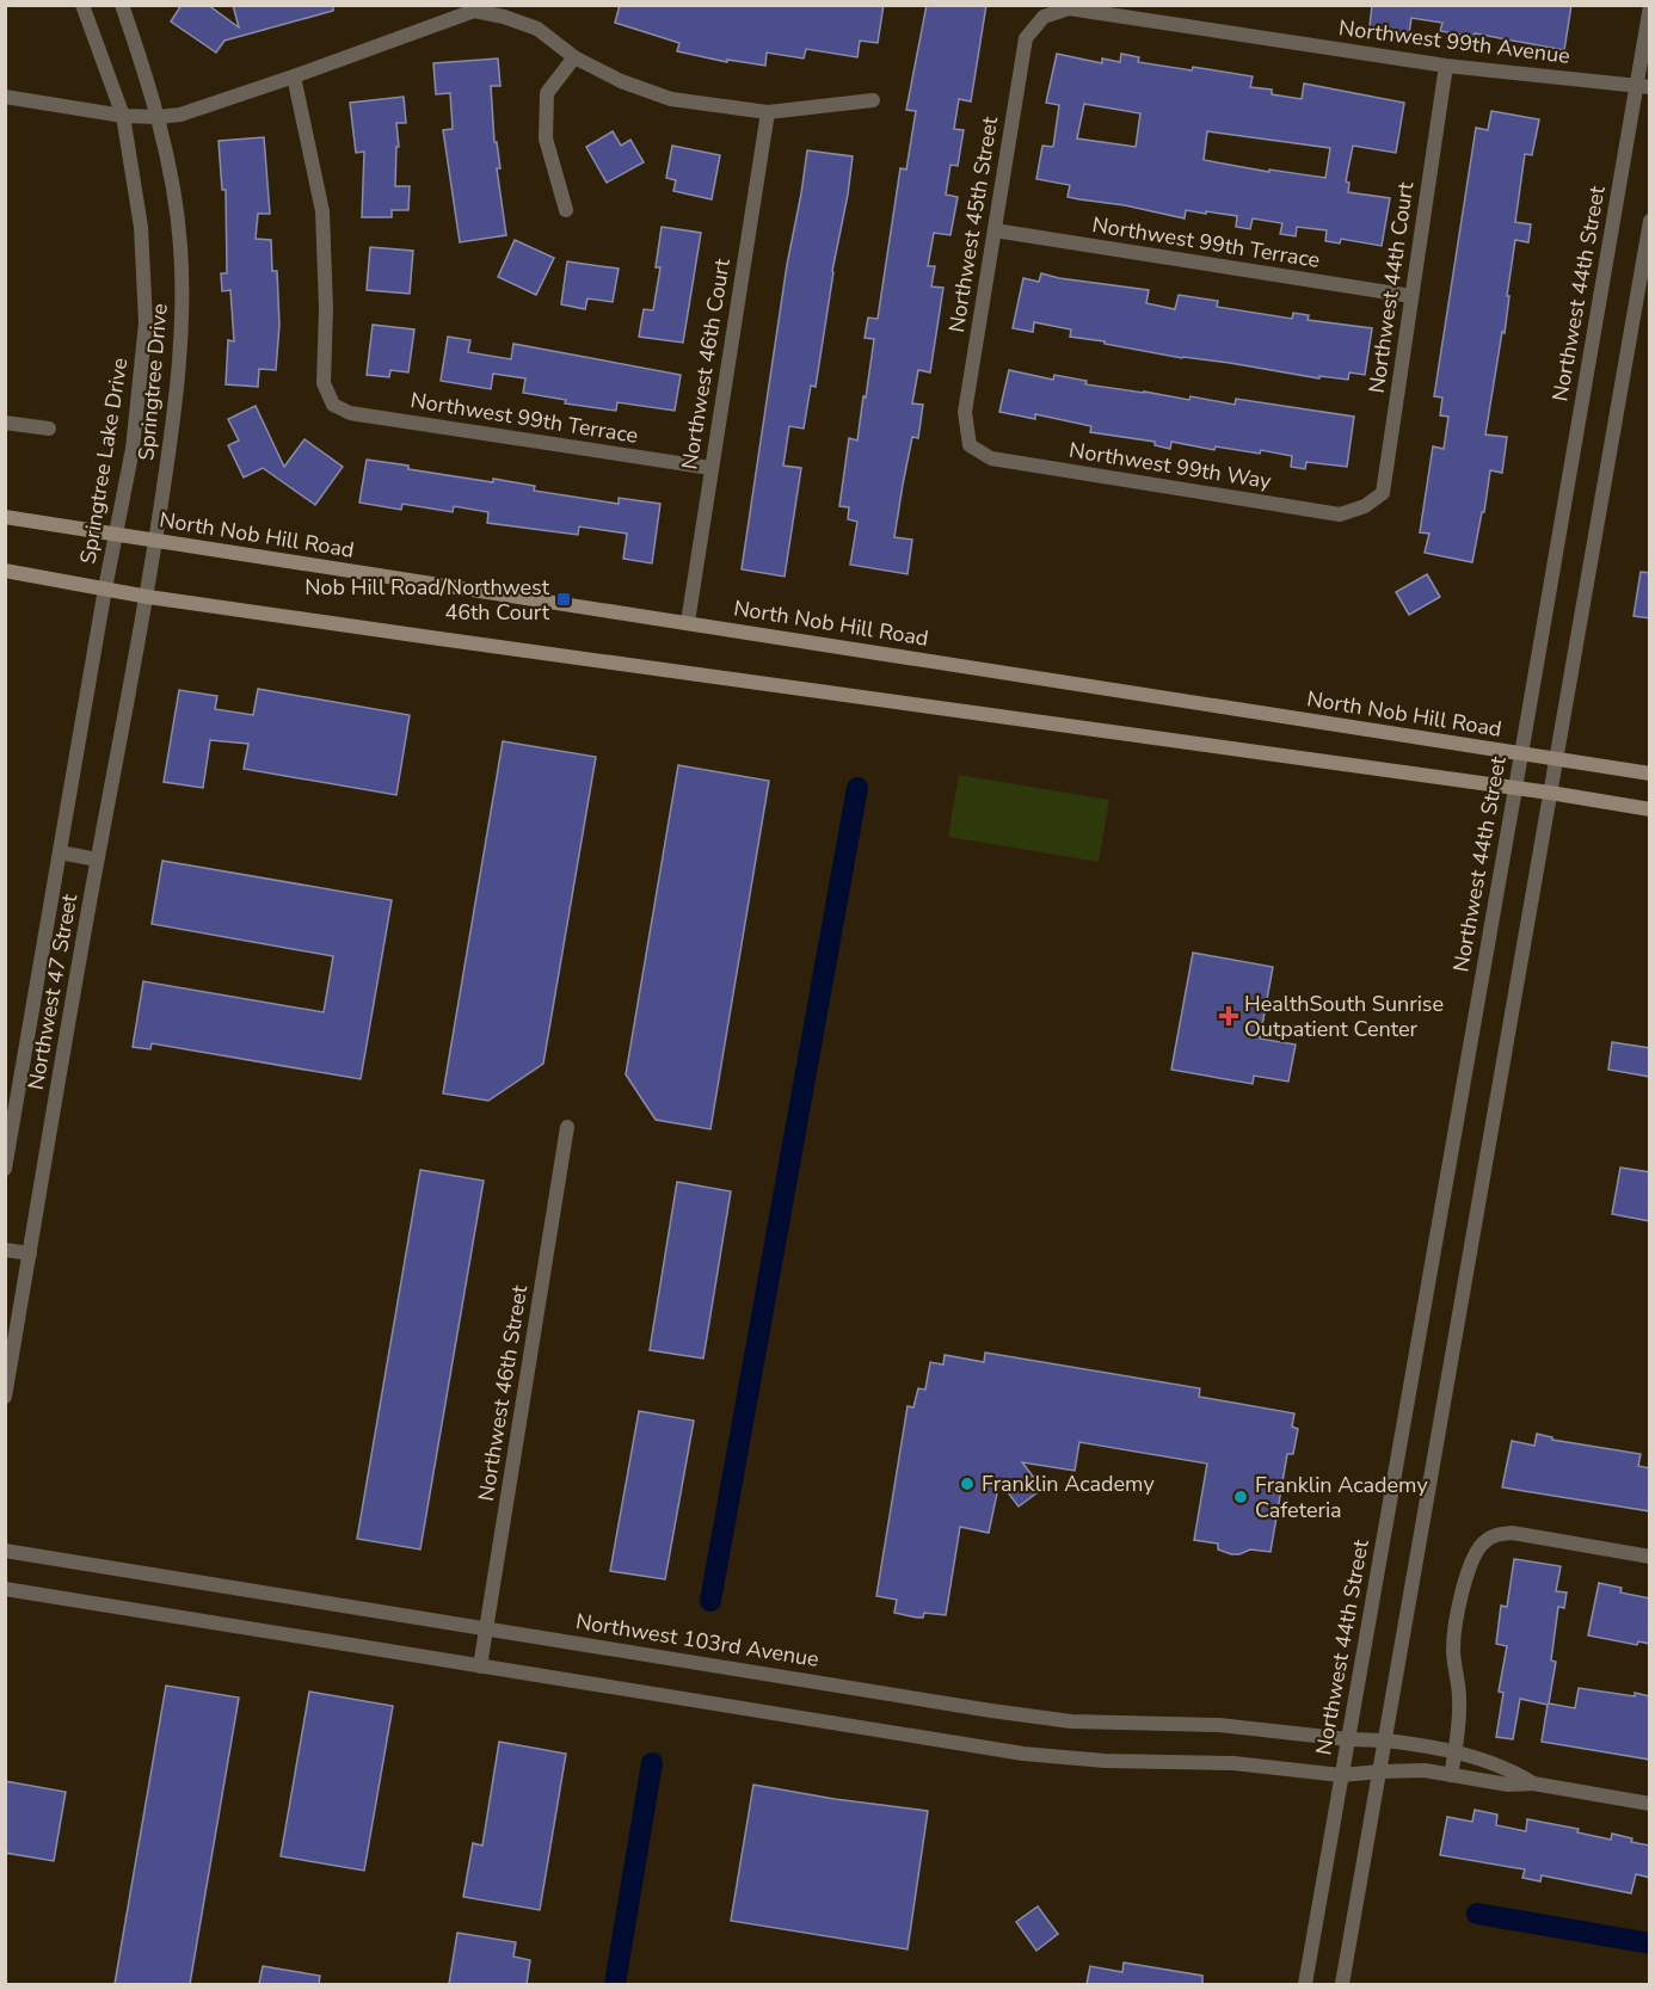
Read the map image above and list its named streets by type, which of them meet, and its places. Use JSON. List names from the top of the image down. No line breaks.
{"streets":{"main road":["North Nob Hill Road"],"street":["Northwest 99th Avenue","Northwest 45th Street","Northwest 99th Terrace","Northwest 44th Court","Northwest 44th Street","Northwest 46th Court","Springtree Drive","Springtree Lake Drive","Northwest 99th Way","Northwest 47 Street","Northwest 46th Street","Northwest 103rd Avenue"]},"crossings":[["Northwest 99th Avenue","Northwest 45th Street"],["Northwest 99th Avenue","Northwest 44th Court"],["Northwest 99th Avenue","Northwest 44th Street"],["Northwest 45th Street","Northwest 99th Terrace"],["Northwest 45th Street","Northwest 99th Way"],["Northwest 99th Terrace","Northwest 44th Court"],["Northwest 99th Terrace","Northwest 46th Court"],["Northwest 44th Court","Northwest 99th Way"],["Northwest 44th Street","North Nob Hill Road"],["Northwest 44th Street","Northwest 103rd Avenue"],["Northwest 46th Court","North Nob Hill Road"],["Springtree Drive","North Nob Hill Road"],["Springtree Drive","Northwest 47 Street"],["Springtree Lake Drive","North Nob Hill Road"],["Springtree Lake Drive","Northwest 47 Street"],["Northwest 46th Street","Northwest 103rd Avenue"]],"places":{"transit":["Nob Hill Road/Northwest 46th Court"],"health":["HealthSouth Sunrise Outpatient Center"],"other":["Franklin Academy","Franklin Academy Cafeteria"]}}
